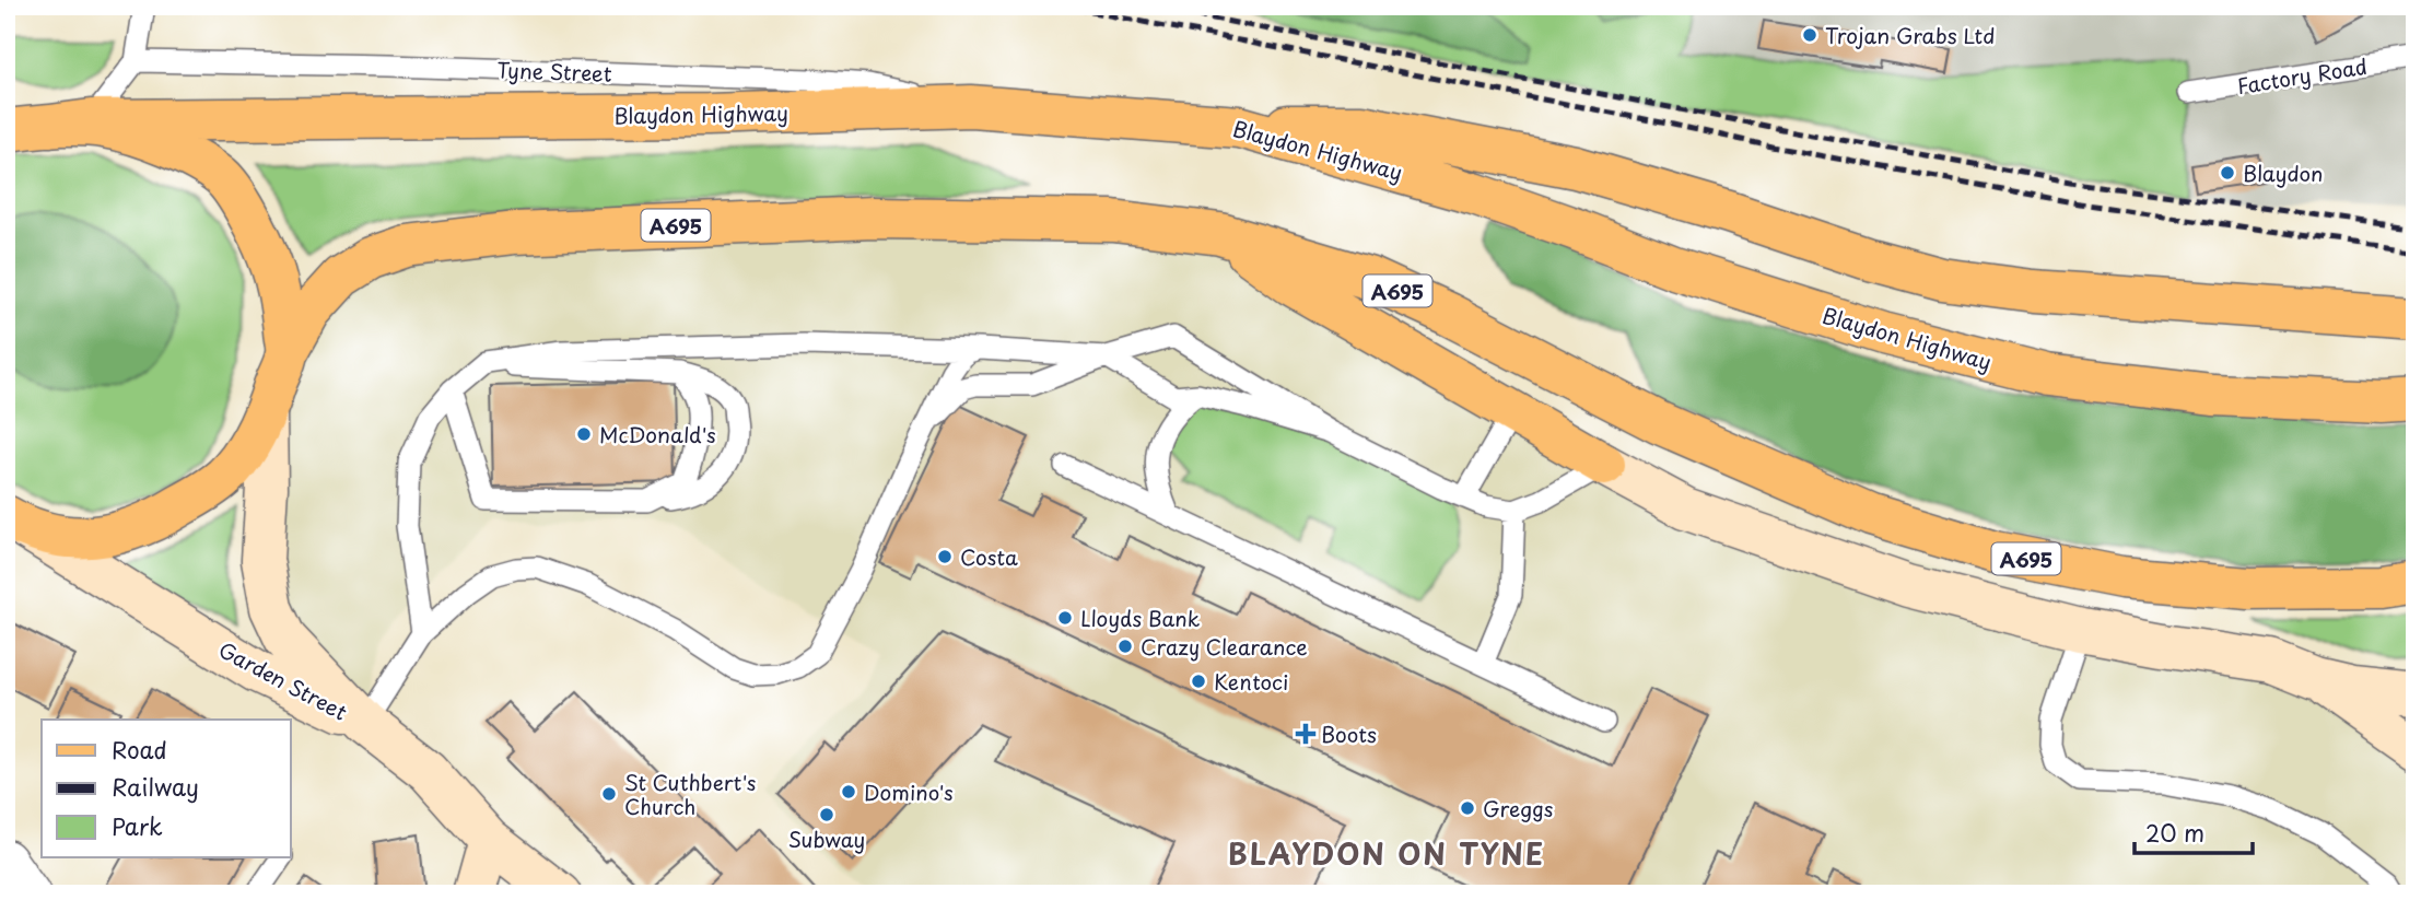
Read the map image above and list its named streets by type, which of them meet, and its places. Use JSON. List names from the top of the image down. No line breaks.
{"streets":{"main road":["Blaydon Highway","A695"],"street":["Garden Street"],"lane":["Tyne Street","Factory Road"]},"crossings":[["Tyne Street","Blaydon Highway"]],"districts":["BLAYDON ON TYNE"],"places":{"other":["Trojan Grabs Ltd","Blaydon","McDonald's","Costa","Lloyds Bank","Crazy Clearance","Kentoci","Domino's","St Cuthbert's Church","Greggs","Subway"],"health":["Boots"]},"legend":["Road","Railway","Park"],"scale_bar":"20 m"}
